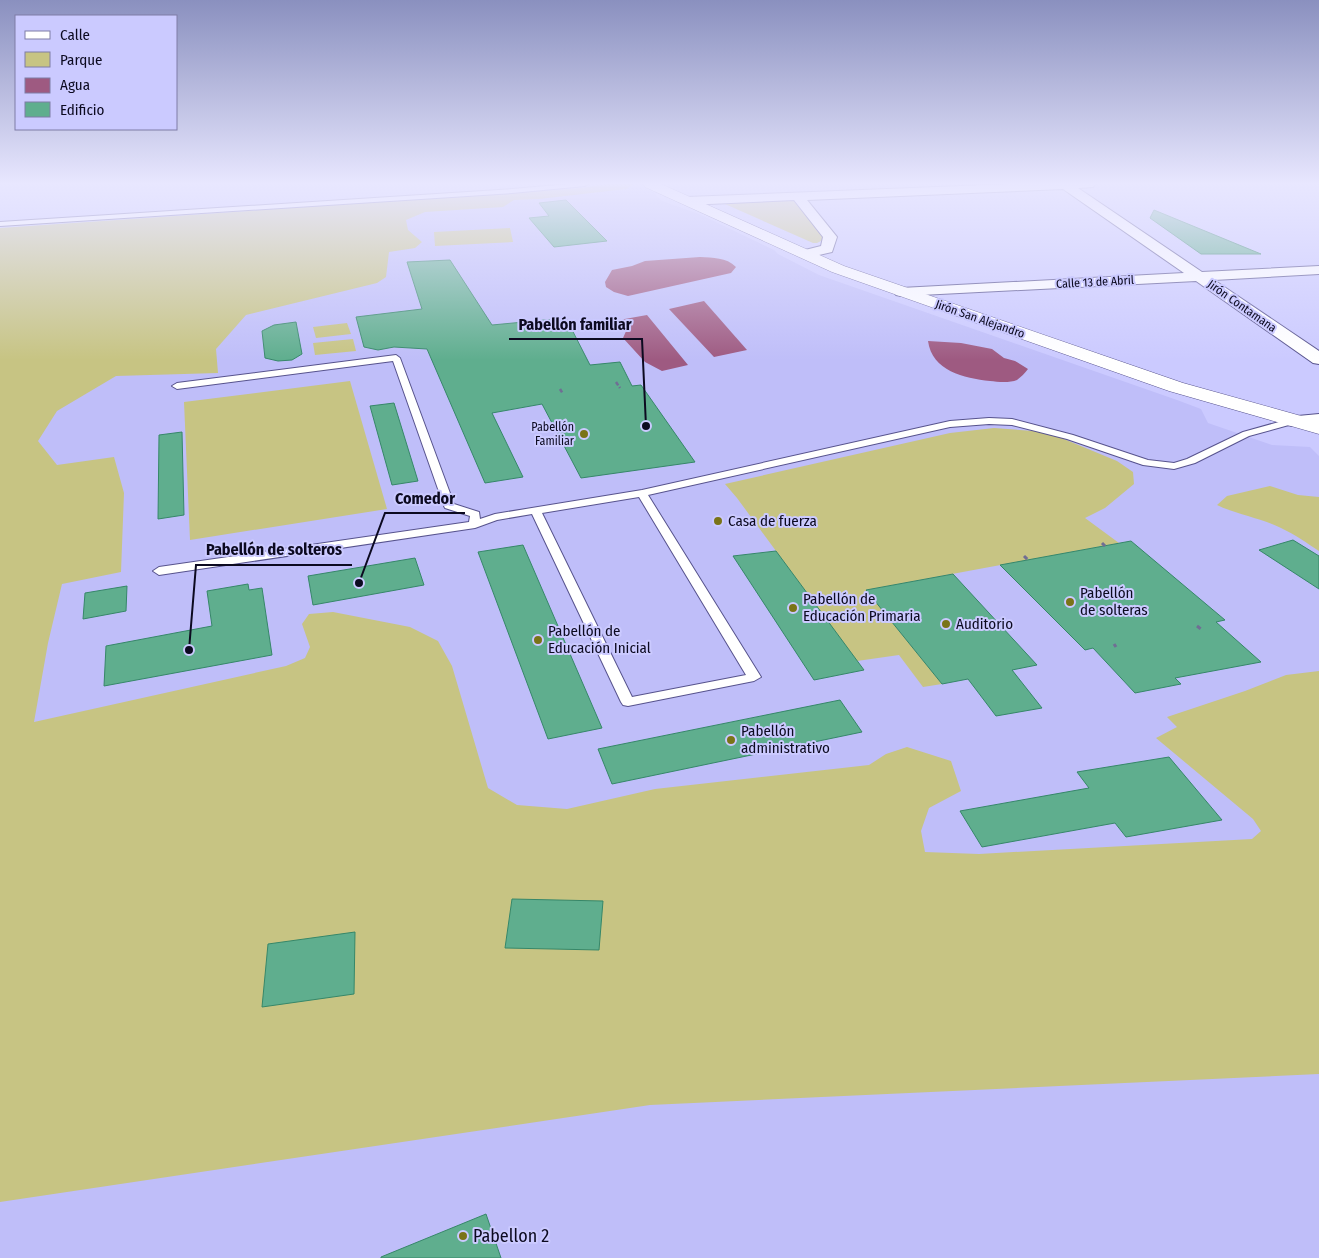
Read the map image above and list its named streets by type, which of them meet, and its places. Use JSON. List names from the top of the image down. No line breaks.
{"streets":{"street":["Calle 13 de Abril","Jirón Contamana","Jirón San Alejandro"]},"crossings":[["Calle 13 de Abril","Jirón Contamana"],["Calle 13 de Abril","Jirón San Alejandro"]],"places":["Pabellón familiar","Pabellón Familiar","Casa de fuerza","Comedor","Pabellón de solteras","Pabellón de Educación Primaria","Auditorio","Pabellón de Educación Inicial","Pabellón de solteros","Pabellón administrativo","Pabellon 2"],"legend":["Calle","Parque","Agua","Edificio"]}
